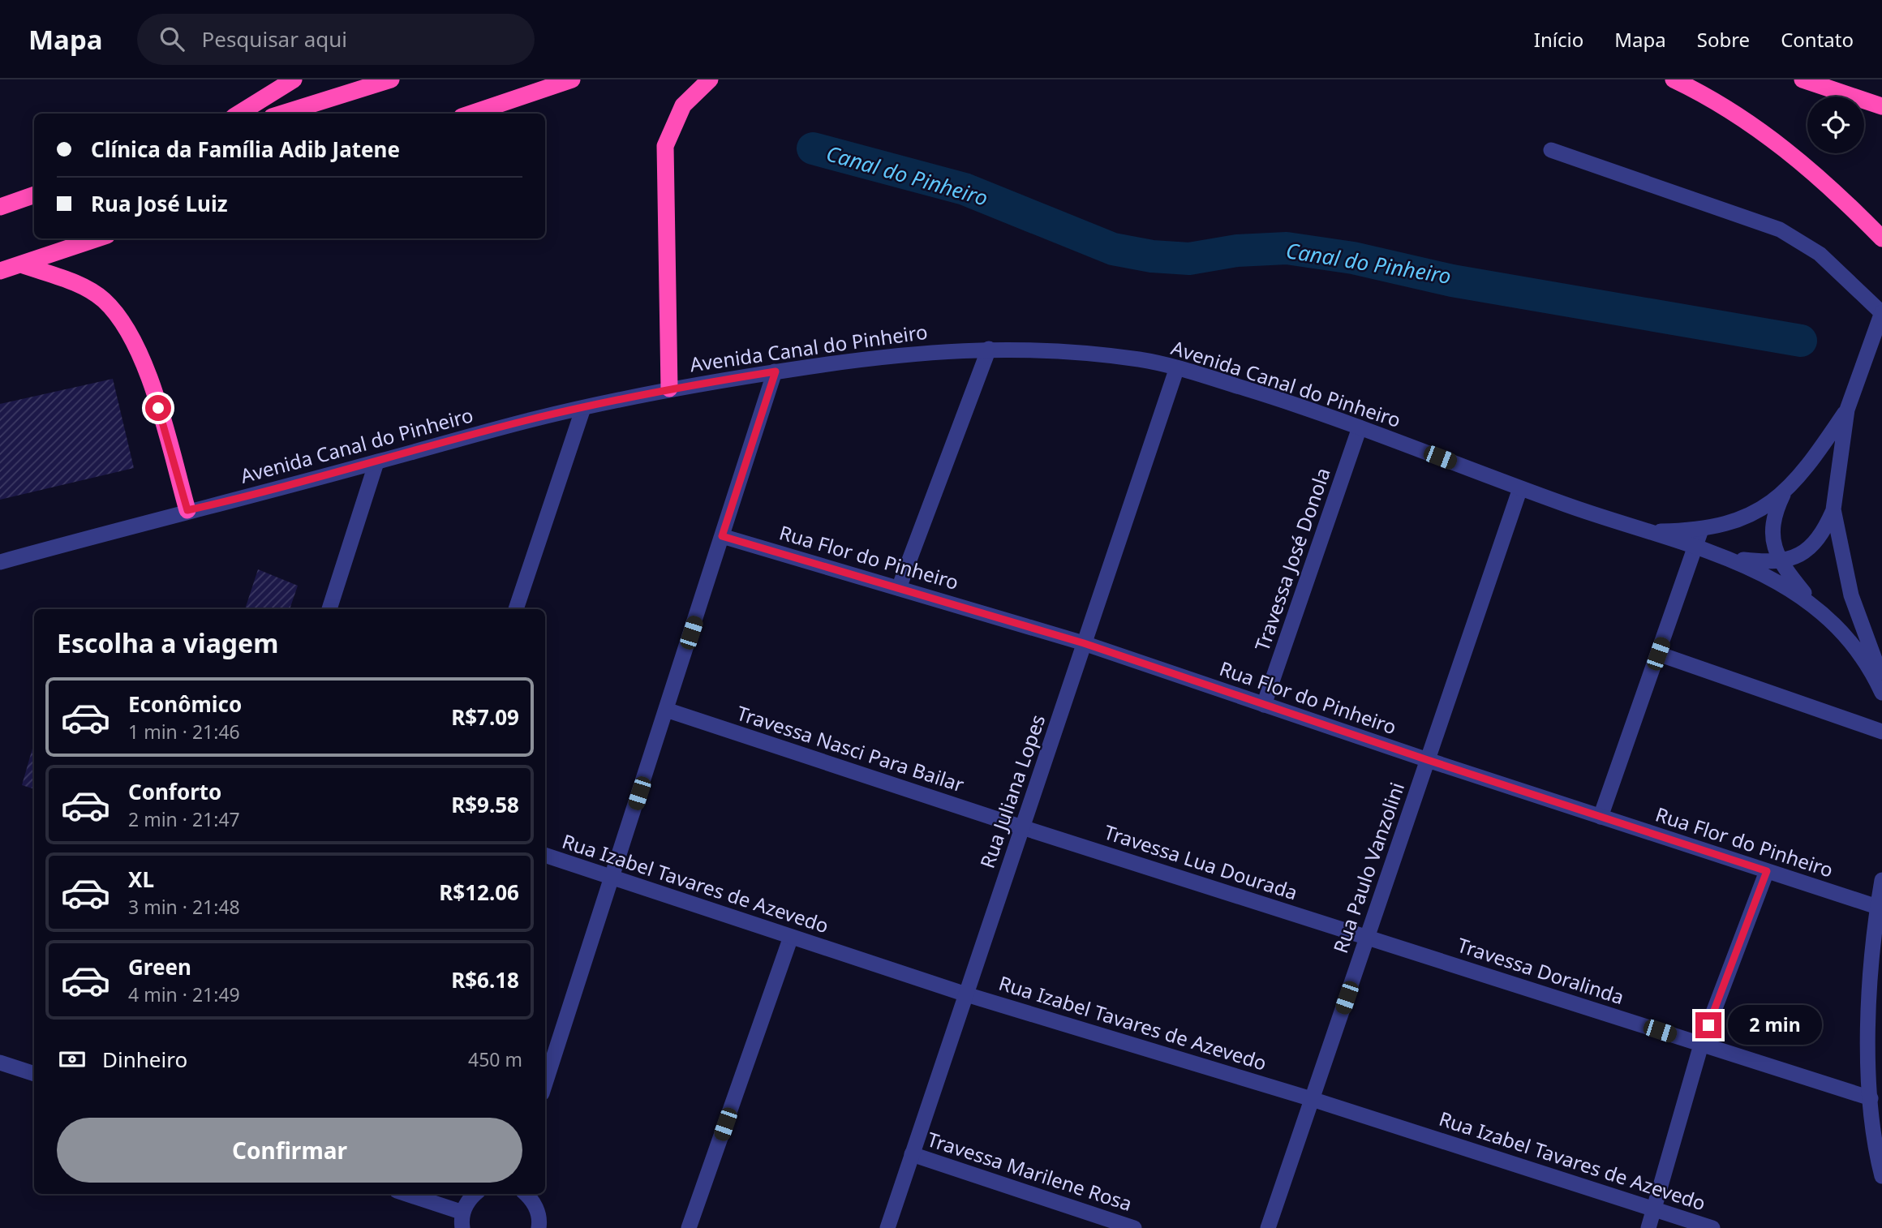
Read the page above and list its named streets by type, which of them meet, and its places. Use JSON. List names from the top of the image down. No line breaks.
{"streets":{"street":["Avenida Canal do Pinheiro","Rua Flor do Pinheiro","Travessa José Donola","Travessa Nasci Para Bailar","Rua Juliana Lopes","Travessa Lua Dourada","Rua Paulo Vanzolini","Rua Izabel Tavares de Azevedo","Travessa Doralinda","Travessa Marilene Rosa"]},"crossings":[["Avenida Canal do Pinheiro","Travessa José Donola"],["Avenida Canal do Pinheiro","Rua Juliana Lopes"],["Avenida Canal do Pinheiro","Rua Paulo Vanzolini"],["Rua Flor do Pinheiro","Travessa José Donola"],["Rua Flor do Pinheiro","Rua Juliana Lopes"],["Rua Flor do Pinheiro","Rua Paulo Vanzolini"],["Travessa Nasci Para Bailar","Rua Juliana Lopes"],["Travessa Nasci Para Bailar","Travessa Lua Dourada"],["Rua Juliana Lopes","Travessa Lua Dourada"],["Rua Juliana Lopes","Rua Izabel Tavares de Azevedo"],["Rua Juliana Lopes","Travessa Marilene Rosa"],["Travessa Lua Dourada","Rua Paulo Vanzolini"],["Travessa Lua Dourada","Travessa Doralinda"],["Rua Paulo Vanzolini","Rua Izabel Tavares de Azevedo"],["Rua Paulo Vanzolini","Travessa Doralinda"]],"water":["Canal do Pinheiro"],"page":{"header":"Mapa","search":"Pesquisar aqui","nav":["Início","Mapa","Sobre","Contato"],"banner":["Clínica da Família Adib Jatene","Rua José Luiz"],"heading":"Escolha a viagem","list":[{"name":"Econômico","note":"1 min · 21:46","value":"R$7.09"},{"name":"Conforto","note":"2 min · 21:47","value":"R$9.58"},{"name":"XL","note":"3 min · 21:48","value":"R$12.06"},{"name":"Green","note":"4 min · 21:49","value":"R$6.18"}],"bubble":"2 min","pay":["Dinheiro","450 m"],"buttons":"Confirmar"}}
